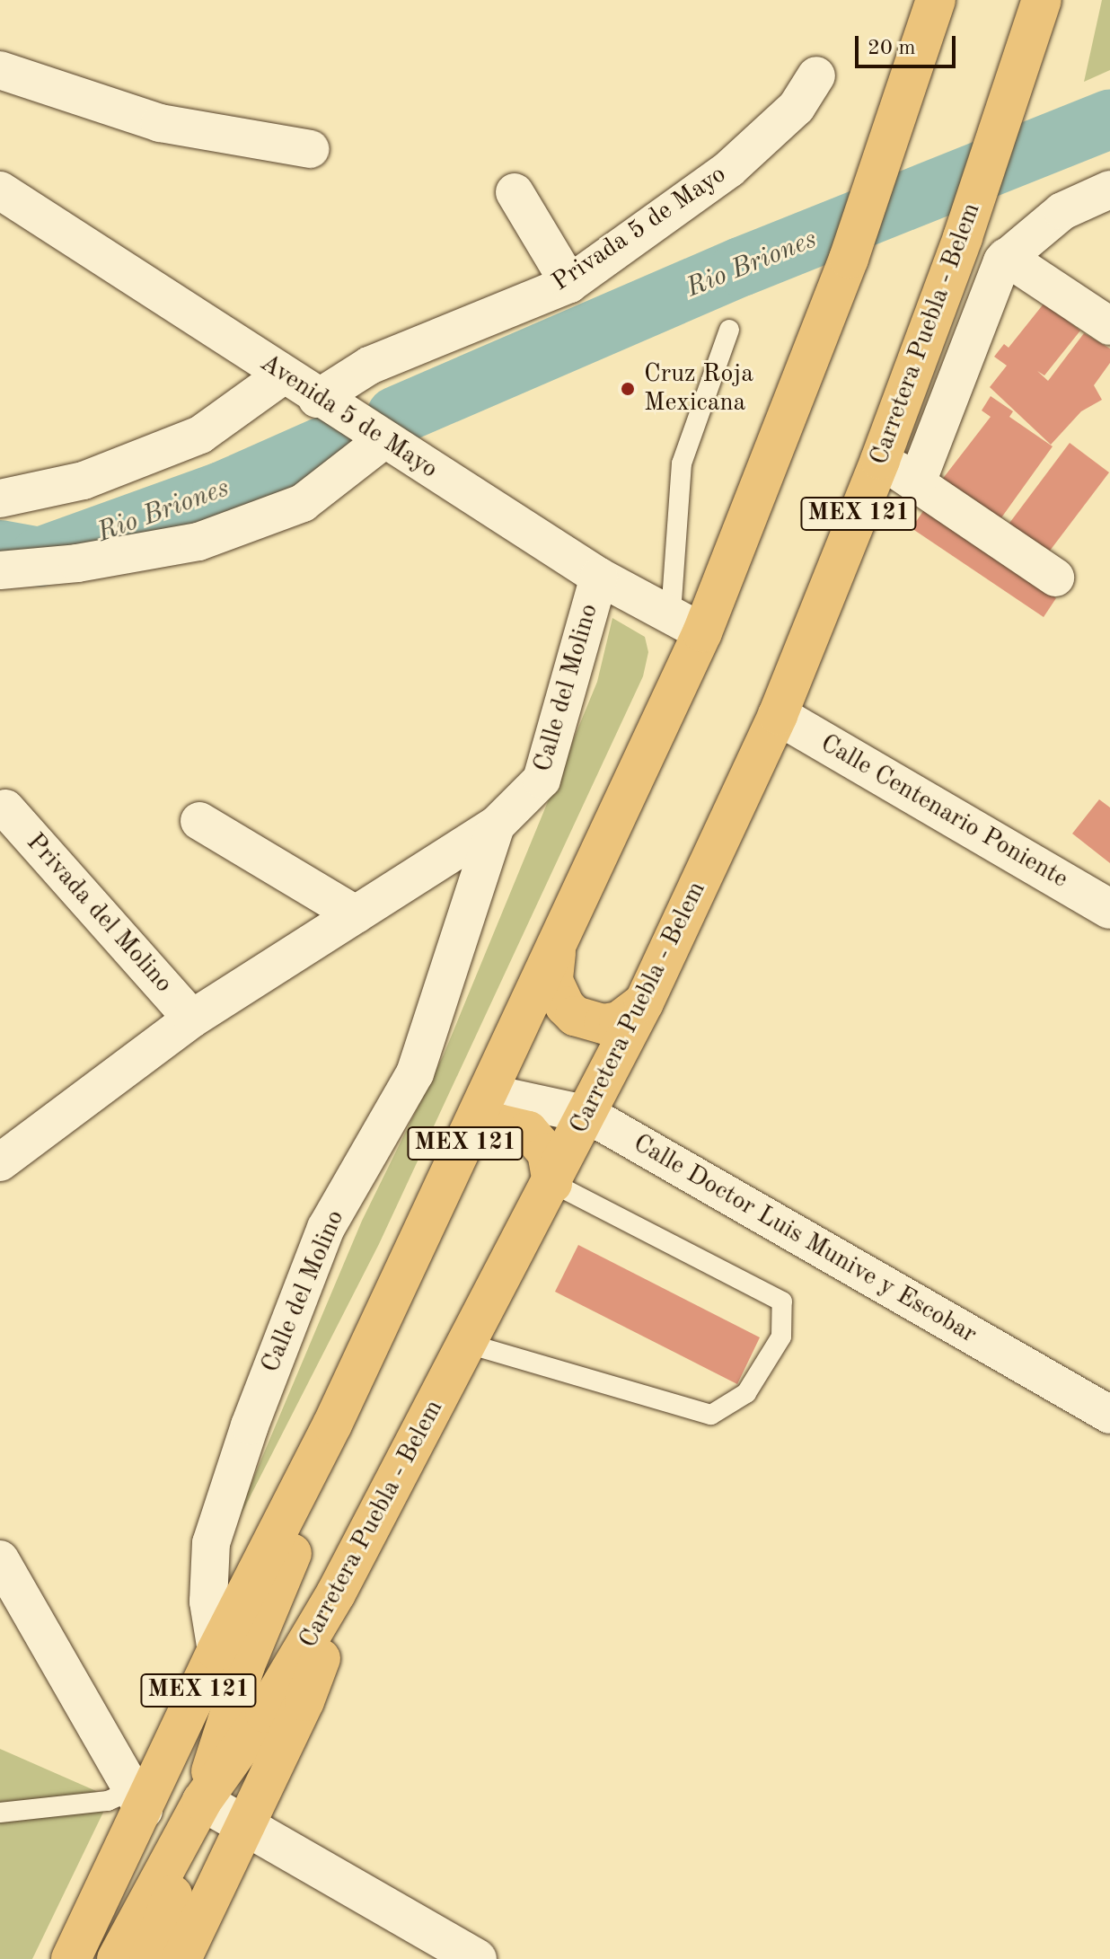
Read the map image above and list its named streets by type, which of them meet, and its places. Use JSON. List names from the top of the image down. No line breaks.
{"streets":{"main road":["Carretera Puebla - Belem","MEX 121"],"street":["Privada 5 de Mayo","Avenida 5 de Mayo","Calle del Molino","Calle Centenario Poniente","Privada del Molino","Calle Doctor Luis Munive y Escobar"]},"crossings":[["Privada 5 de Mayo","Avenida 5 de Mayo"],["Carretera Puebla - Belem","Calle Centenario Poniente"],["Carretera Puebla - Belem","Calle Doctor Luis Munive y Escobar"],["Avenida 5 de Mayo","MEX 121"],["Avenida 5 de Mayo","Calle del Molino"],["MEX 121","Calle del Molino"],["MEX 121","Calle Doctor Luis Munive y Escobar"],["Calle del Molino","Privada del Molino"]],"water":["Rio Briones"],"places":["Cruz Roja Mexicana"],"scale_bar":"20 m"}
